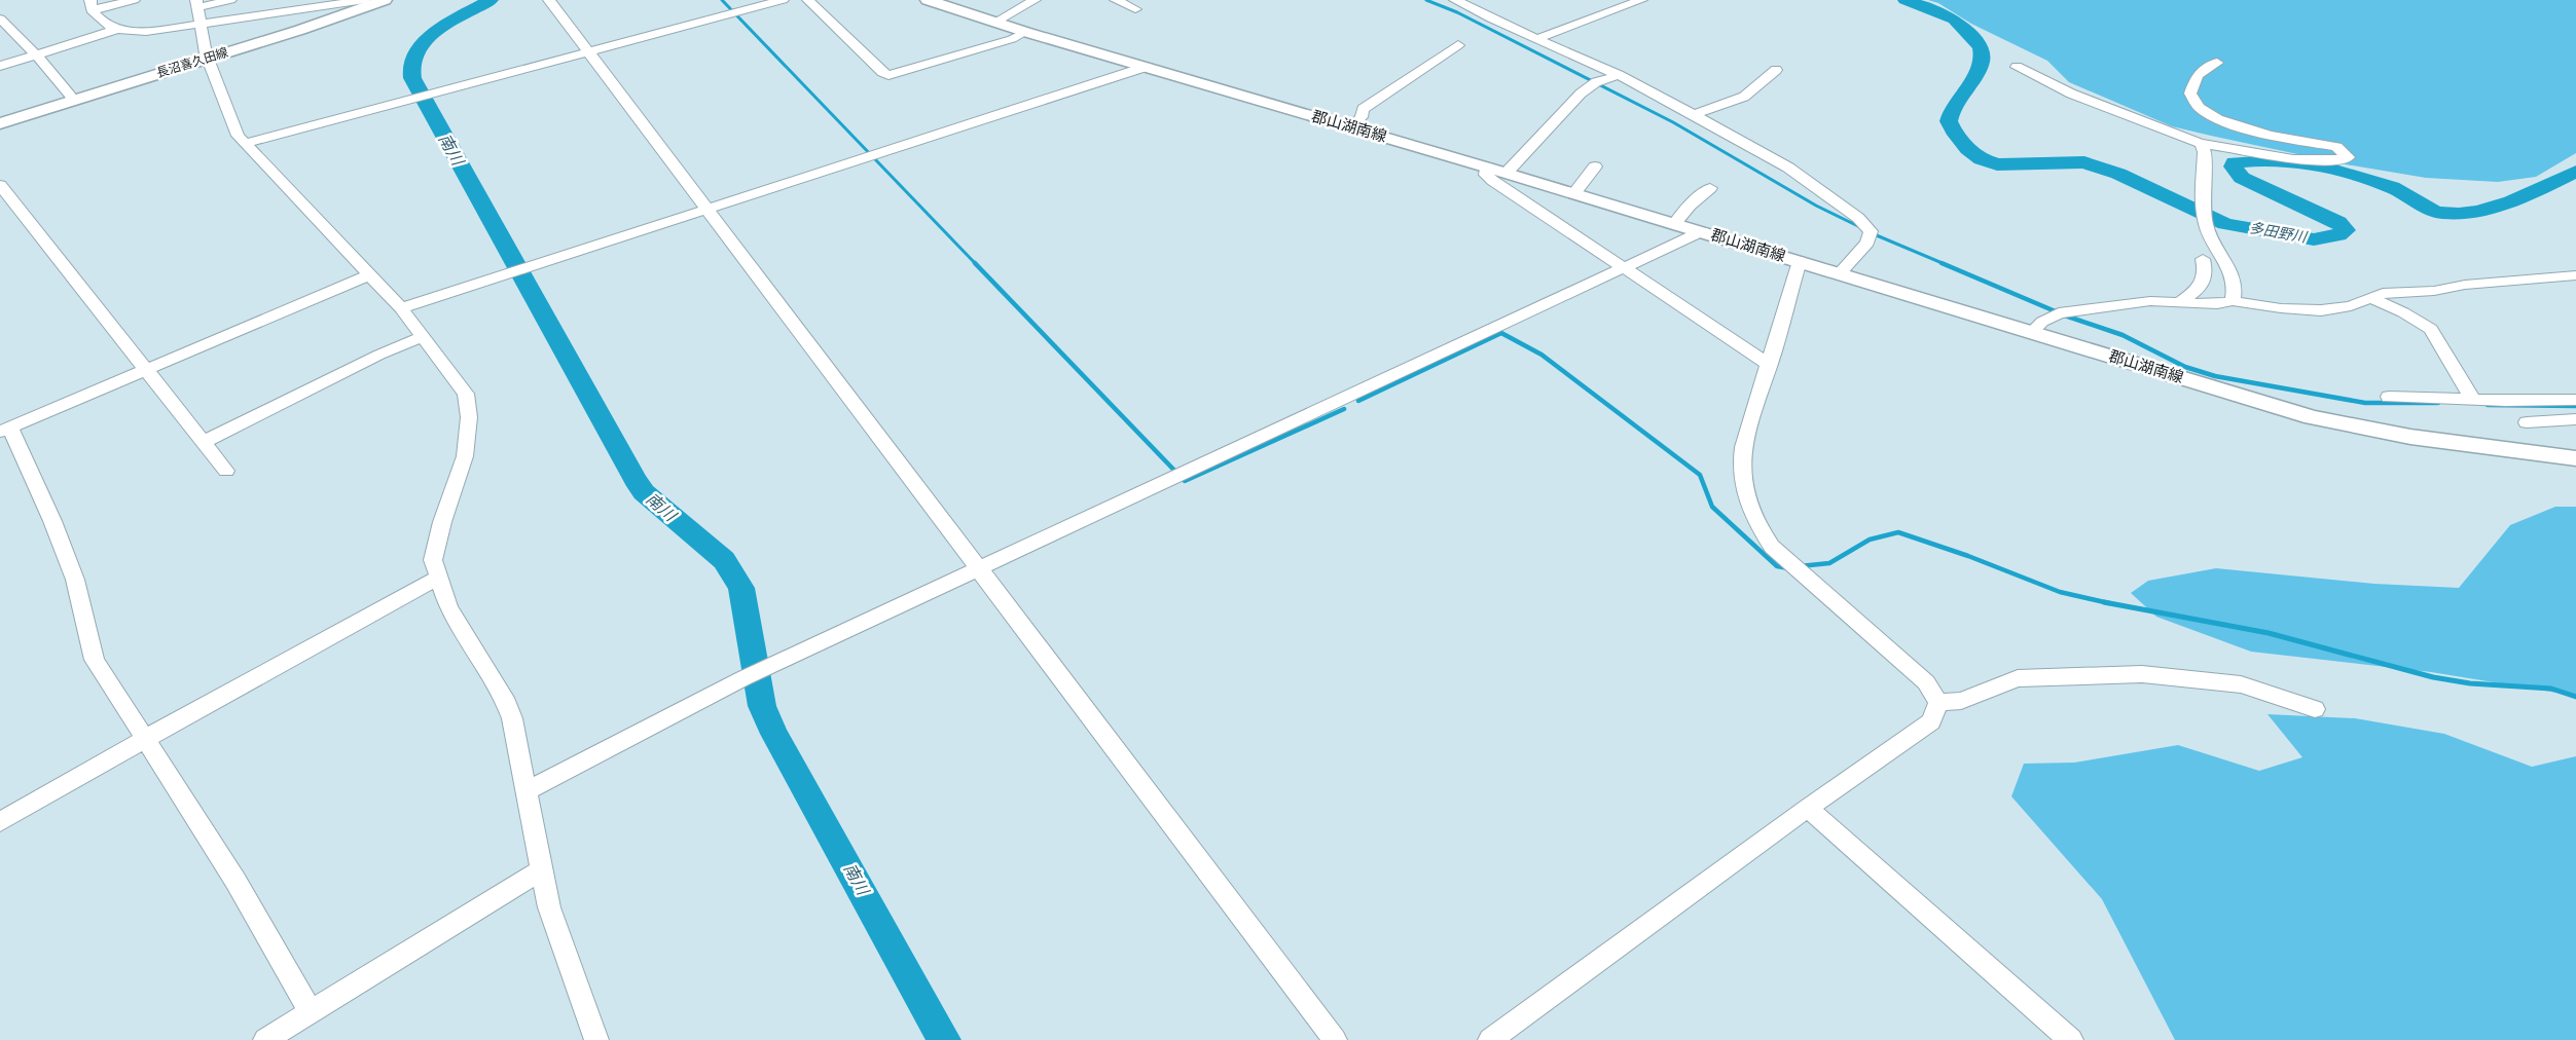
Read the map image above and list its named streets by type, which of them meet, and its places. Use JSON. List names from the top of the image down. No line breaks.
{"streets":{"main road":["長沼喜久田線","郡山湖南線"]},"water":["南川","多田野川"]}
